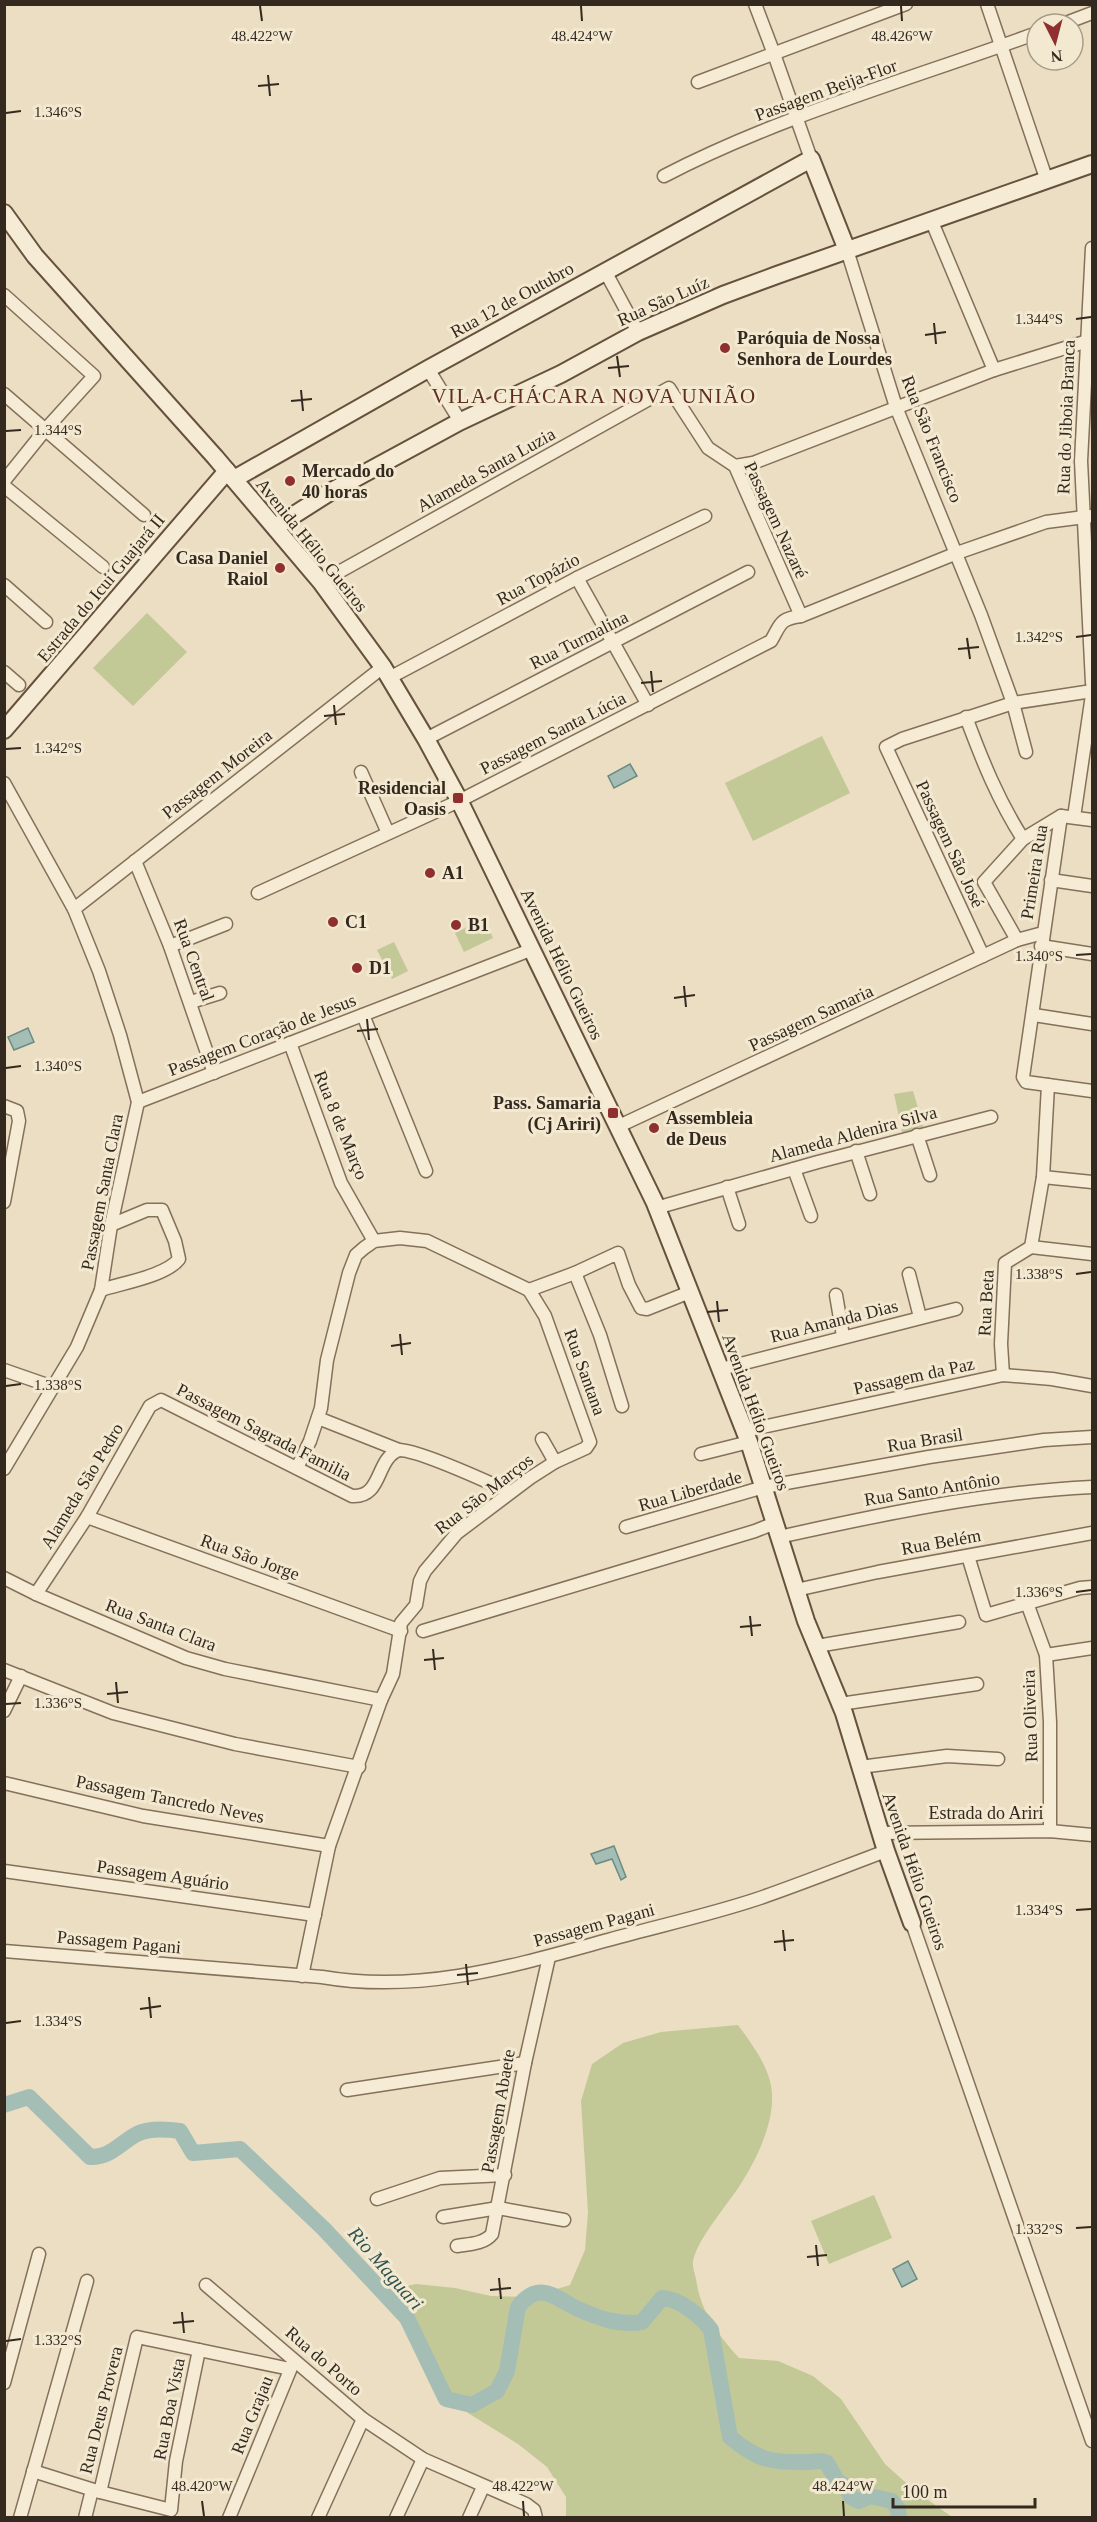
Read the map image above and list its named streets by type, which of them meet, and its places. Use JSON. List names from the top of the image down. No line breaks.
{"streets":{"main road":["Rua 12 de Outubro","Rua São Luíz","Rua São Francisco","Avenida Hélio Gueiros","Estrada do Icui Guajará II"],"street":["Passagem Beija-Flor","Rua do Jiboia Branca","Alameda Santa Luzia","Passagem Nazaré","Rua Topázio","Rua Turmalina","Passagem Santa Lúcia","Passagem Moreira","Passagem São José","Primeira Rua","Rua Central","Passagem Samaria","Passagem Coração de Jesus","Rua 8 de Março","Alameda Aldenira Silva","Passagem Santa Clara","Rua Beta","Rua Amanda Dias","Rua Santana","Passagem da Paz","Passagem Sagrada Familia","Rua Brasil","Alameda São Pedro","Rua Santo Antônio","Rua Liberdade","Rua São Marços","Rua Belém","Rua São Jorge","Rua Santa Clara","Rua Oliveira","Passagem Tancredo Neves","Estrada do Ariri","Passagem Aguário","Passagem Pagani","Passagem Abaete","Rua do Porto","Rua Boa Vista","Rua Deus Provera","Rua Grajau"]},"crossings":[["Passagem Beija-Flor","Rua São Francisco"],["Rua 12 de Outubro","Rua São Francisco"],["Rua 12 de Outubro","Avenida Hélio Gueiros"],["Rua 12 de Outubro","Estrada do Icui Guajará II"],["Rua São Luíz","Rua São Francisco"],["Rua São Luíz","Avenida Hélio Gueiros"],["Rua do Jiboia Branca","Passagem Santa Lúcia"],["Rua São Francisco","Passagem Santa Lúcia"],["Alameda Santa Luzia","Passagem Nazaré"],["Alameda Santa Luzia","Avenida Hélio Gueiros"],["Passagem Nazaré","Passagem Santa Lúcia"],["Avenida Hélio Gueiros","Rua Topázio"],["Avenida Hélio Gueiros","Estrada do Icui Guajará II"],["Avenida Hélio Gueiros","Rua Turmalina"],["Avenida Hélio Gueiros","Passagem Santa Lúcia"],["Avenida Hélio Gueiros","Passagem Moreira"],["Avenida Hélio Gueiros","Passagem Samaria"],["Avenida Hélio Gueiros","Passagem Coração de Jesus"],["Avenida Hélio Gueiros","Alameda Aldenira Silva"],["Avenida Hélio Gueiros","Rua Amanda Dias"],["Avenida Hélio Gueiros","Passagem da Paz"],["Avenida Hélio Gueiros","Rua Brasil"],["Avenida Hélio Gueiros","Rua Santo Antônio"],["Avenida Hélio Gueiros","Rua Liberdade"],["Avenida Hélio Gueiros","Rua Belém"],["Avenida Hélio Gueiros","Estrada do Ariri"],["Avenida Hélio Gueiros","Passagem Pagani"],["Rua Topázio","Passagem Moreira"],["Passagem Moreira","Rua Central"],["Passagem Moreira","Passagem Santa Clara"],["Passagem São José","Passagem Samaria"],["Primeira Rua","Passagem Samaria"],["Rua Central","Passagem Coração de Jesus"],["Passagem Coração de Jesus","Rua 8 de Março"],["Passagem Coração de Jesus","Passagem Santa Clara"],["Rua Beta","Passagem da Paz"],["Rua Santana","Rua São Marços"],["Passagem Sagrada Familia","Alameda São Pedro"],["Rua Brasil","Rua Liberdade"],["Alameda São Pedro","Rua São Jorge"],["Alameda São Pedro","Rua Santa Clara"],["Rua São Marços","Rua São Jorge"],["Rua Oliveira","Estrada do Ariri"],["Passagem Pagani","Passagem Abaete"],["Rua do Porto","Rua Grajau"],["Rua Boa Vista","Rua Deus Provera"]],"districts":["VILA CHÁCARA NOVA UNIÃO"],"water":["Rio Maguari"],"places":{"other":["Paróquia de Nossa Senhora de Lourdes","Mercado do 40 horas","Casa Daniel Raiol","A1","C1","B1","D1","Assembleia de Deus"],"transit":["Residencial Oasis","Pass. Samaria (Cj Ariri)"]},"scale_bar":"100 m","north":"bottom","coordinates":["48.422°W","48.424°W","48.426°W","1.346°S","1.344°S","1.342°S","1.340°S","1.338°S","1.336°S","1.334°S","1.332°S","48.420°W"]}
